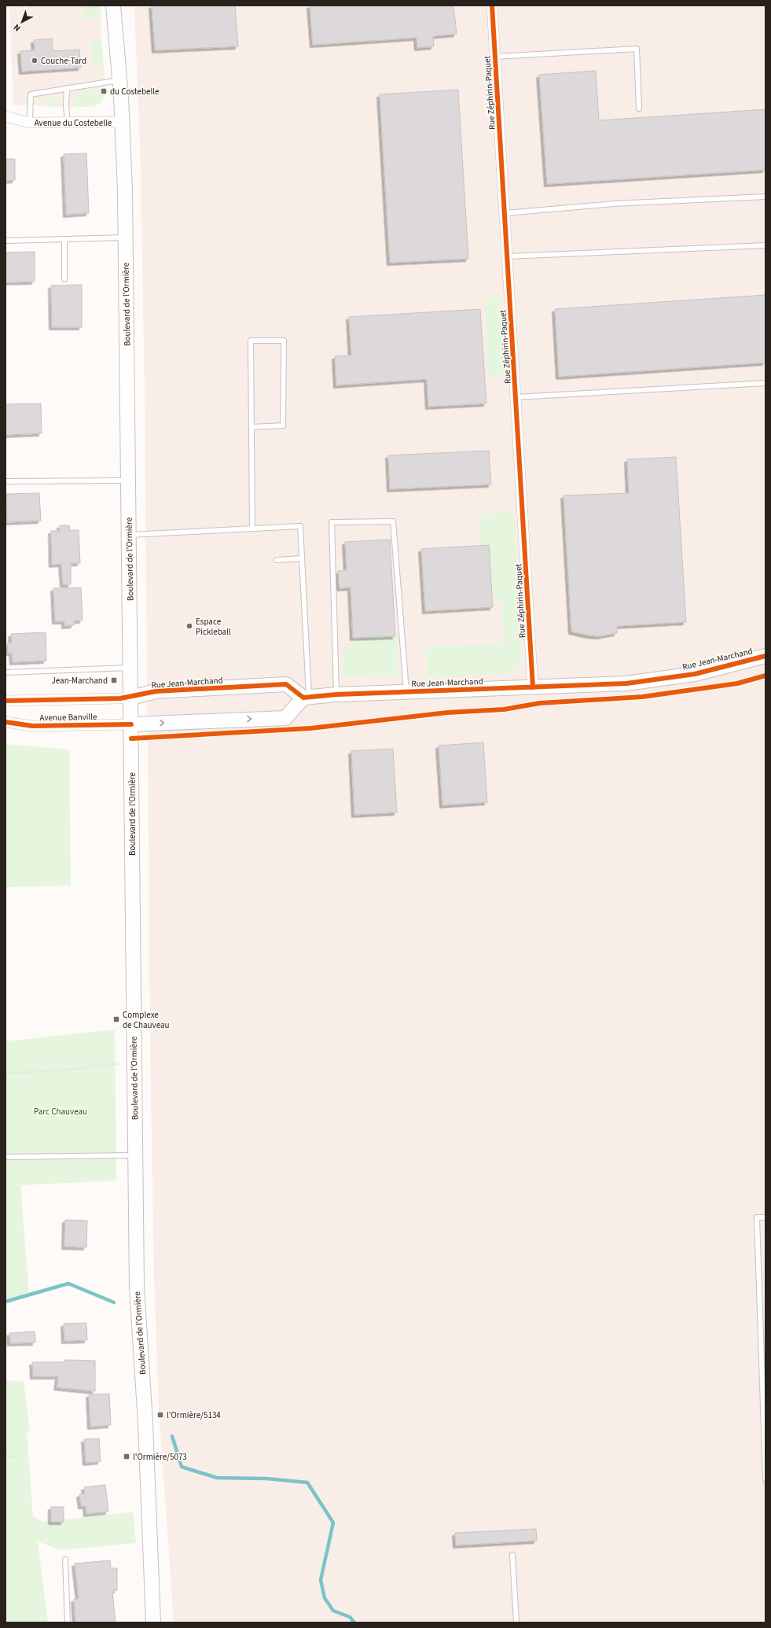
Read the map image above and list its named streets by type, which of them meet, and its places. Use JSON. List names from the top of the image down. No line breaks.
{"streets":{"main road":["Boulevard de l'Ormière","Rue Jean-Marchand"],"street":["Rue Zéphirin-Paquet","Avenue du Costebelle","Avenue Banville"]},"crossings":[["Rue Zéphirin-Paquet","Rue Jean-Marchand"],["Avenue du Costebelle","Boulevard de l'Ormière"],["Boulevard de l'Ormière","Rue Jean-Marchand"],["Boulevard de l'Ormière","Avenue Banville"],["Rue Jean-Marchand","Avenue Banville"]],"parks":["Parc Chauveau"],"places":{"other":["Couche-Tard","Espace Pickleball"],"transit":["du Costebelle","Jean-Marchand","Complexe de Chauveau","l'Ormière/5134","l'Ormière/5073"]},"north":"bottom left"}
